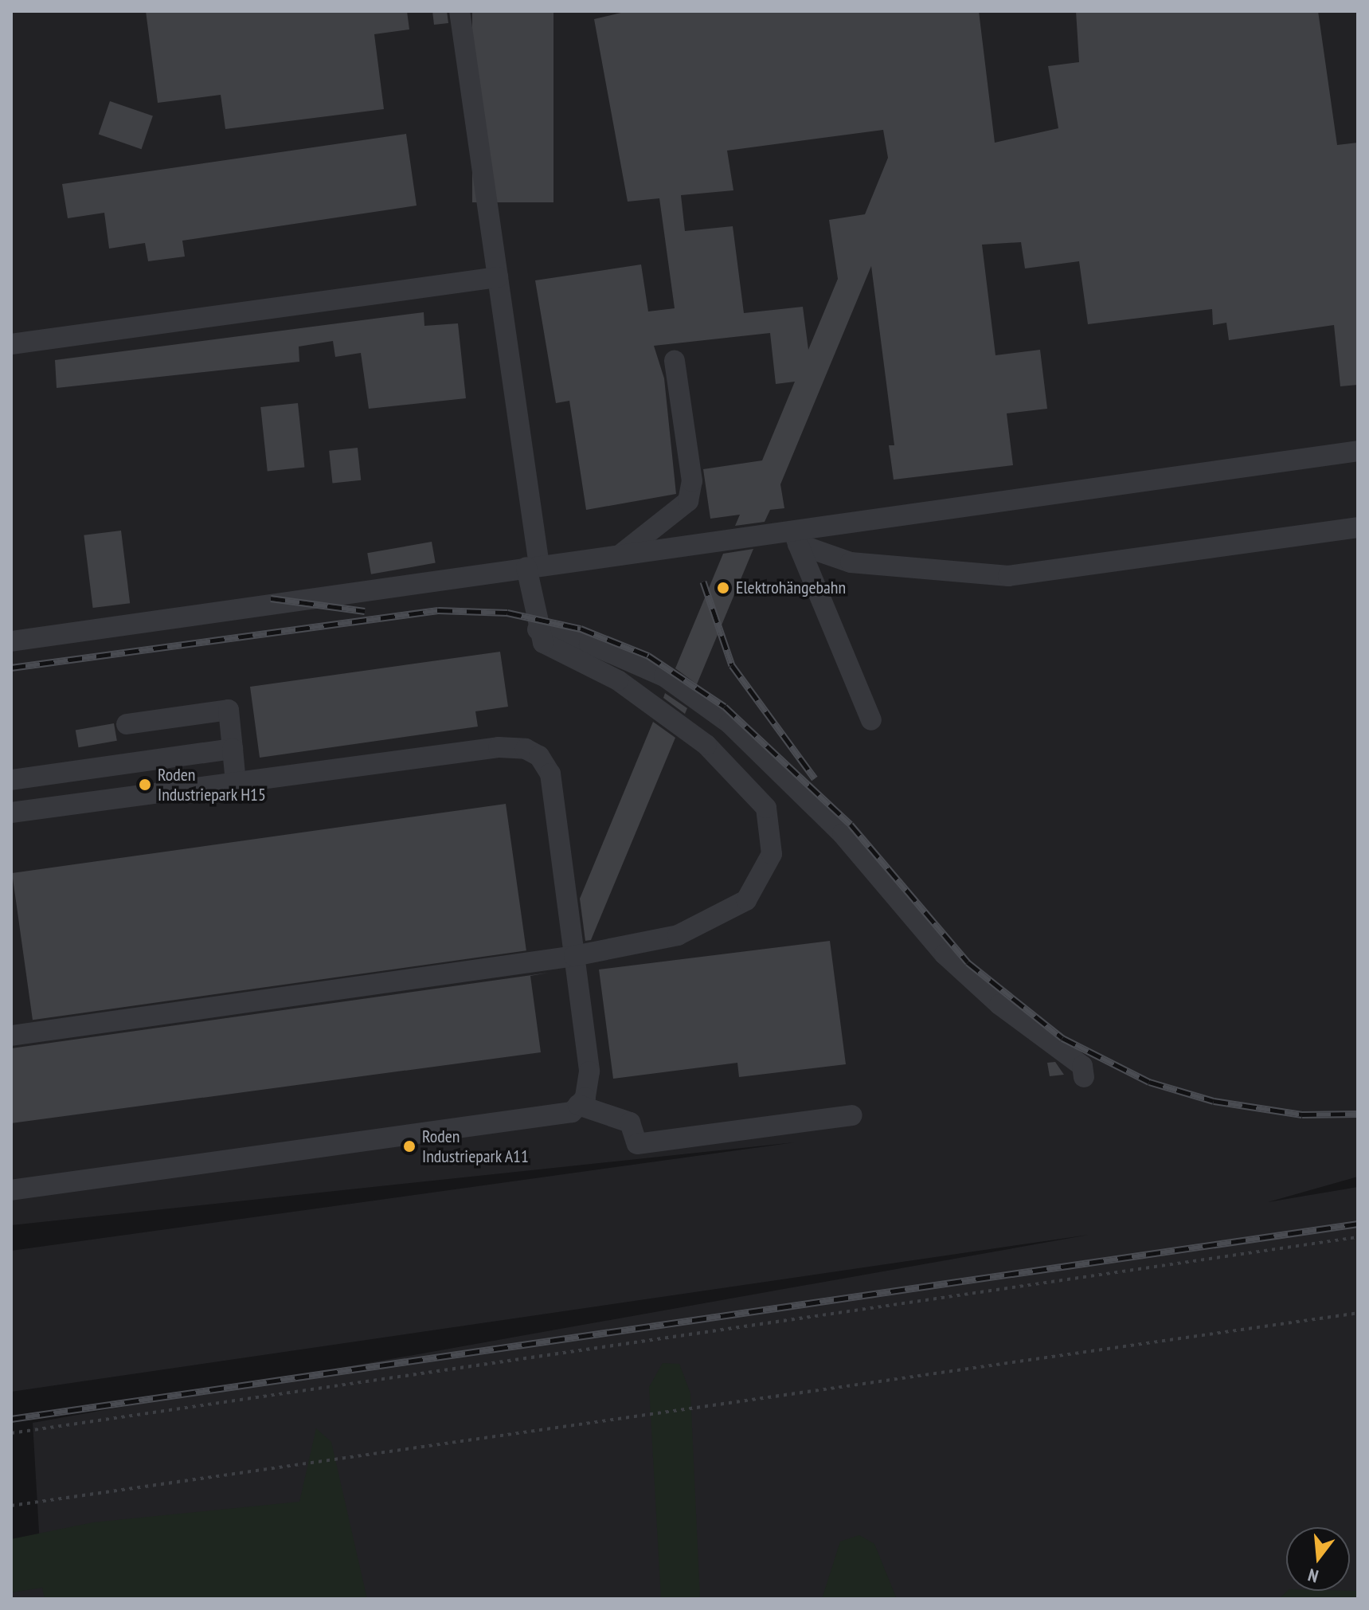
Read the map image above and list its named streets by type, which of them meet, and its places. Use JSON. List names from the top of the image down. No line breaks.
{"places":["Elektrohängebahn","Roden Industriepark H15","Roden Industriepark A11"],"north":"bottom"}
